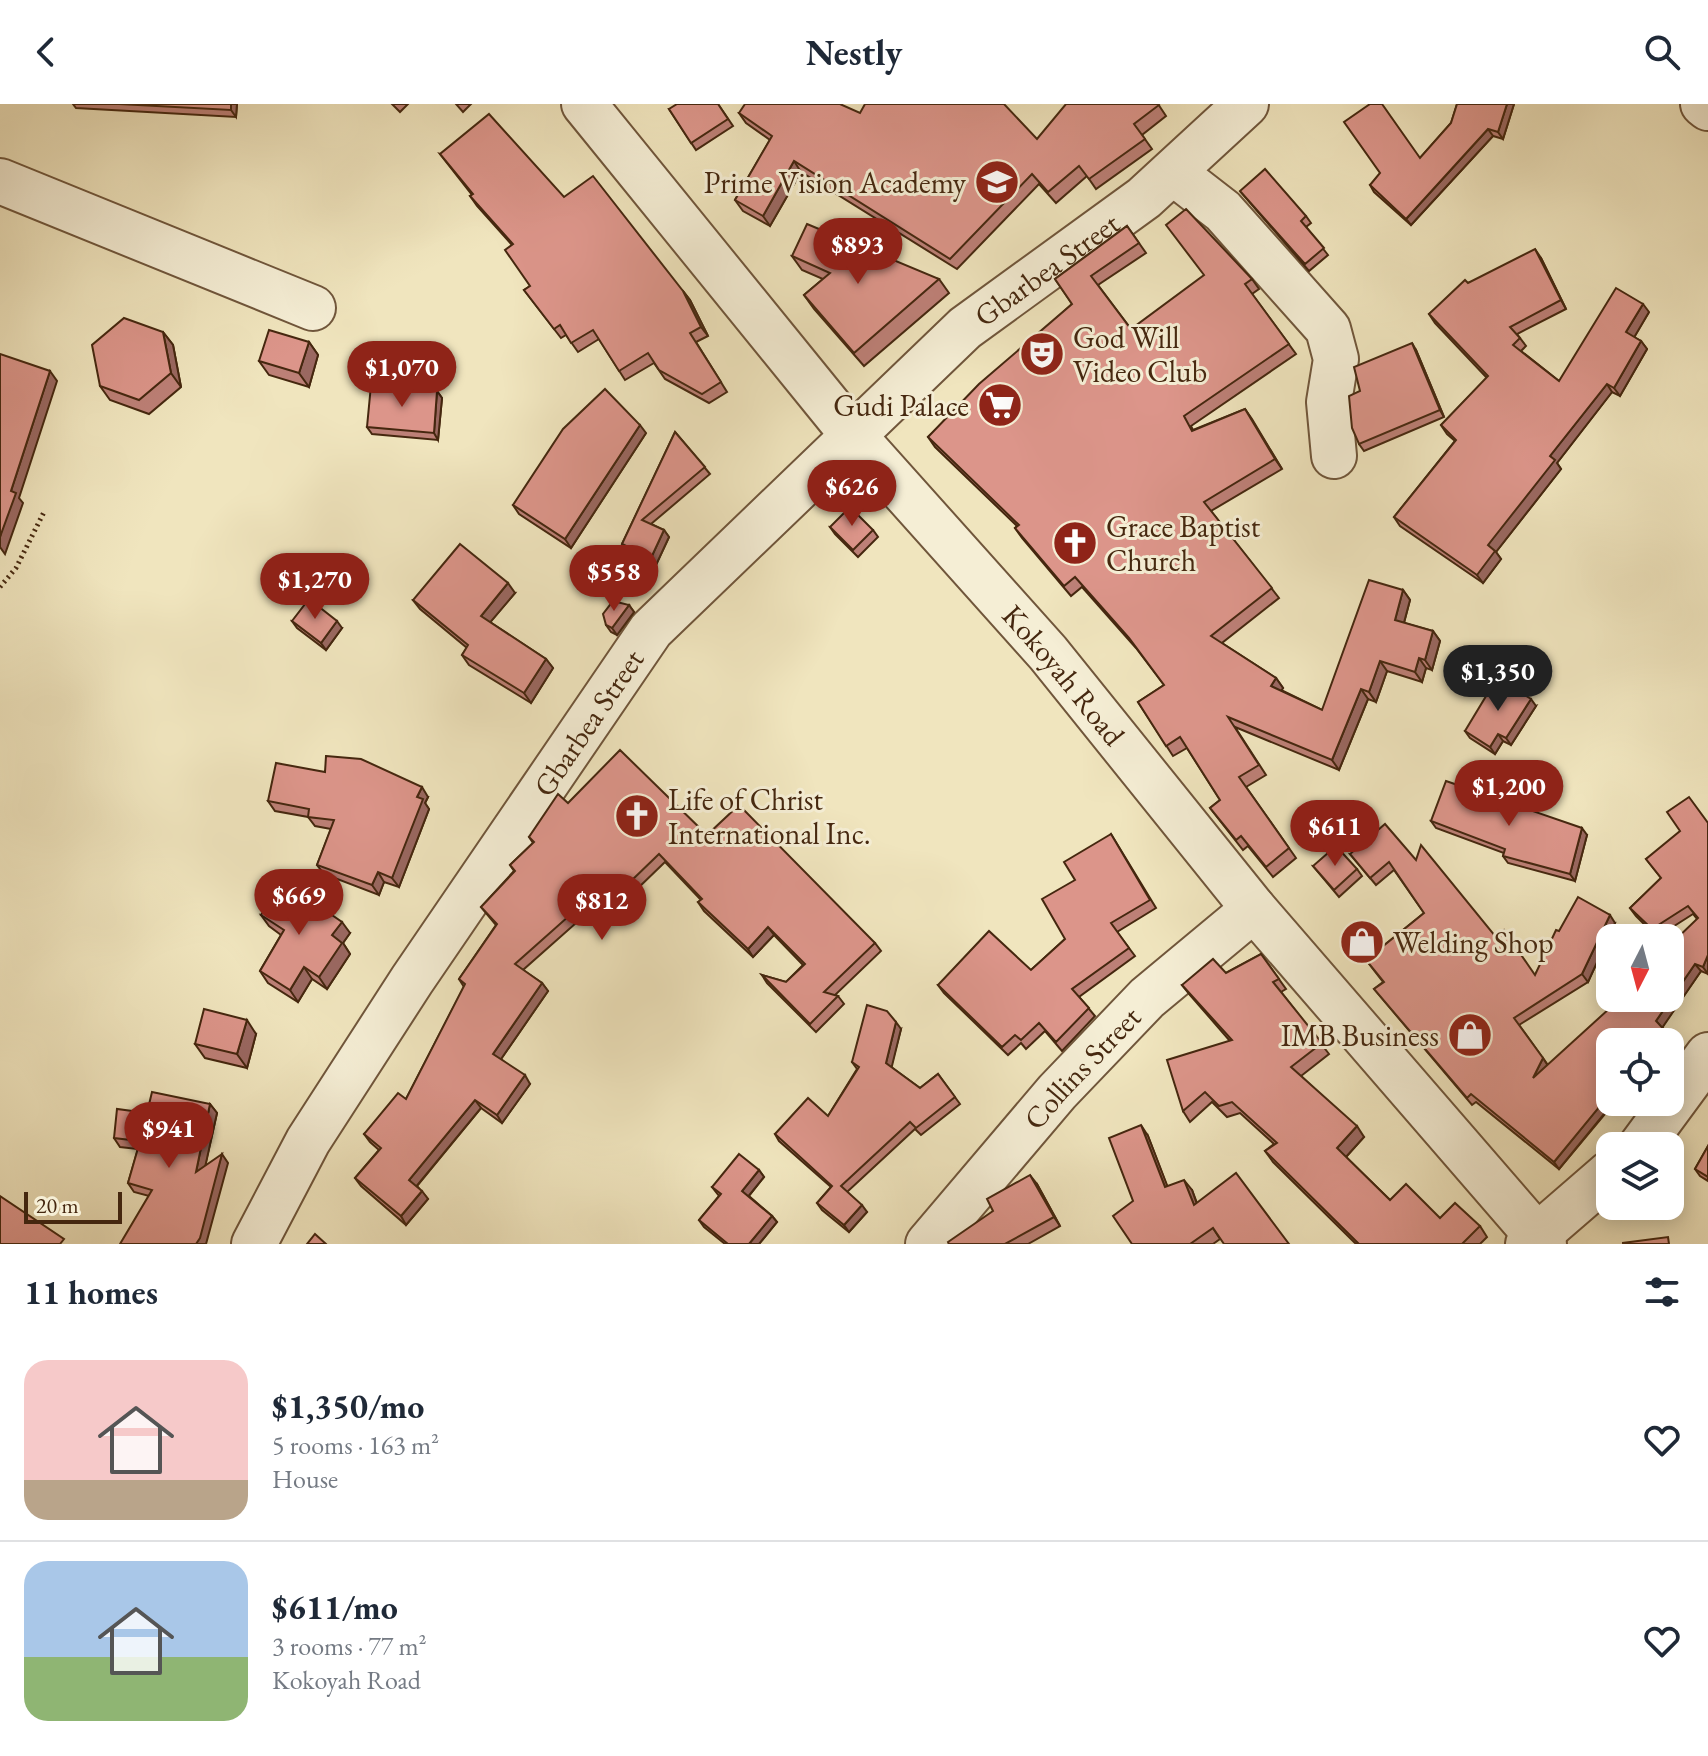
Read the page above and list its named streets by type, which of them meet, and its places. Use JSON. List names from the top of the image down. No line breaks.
{"streets":{"street":["Gbarbea Street","Kokoyah Road","Collins Street"]},"crossings":[["Gbarbea Street","Kokoyah Road"],["Kokoyah Road","Collins Street"]],"places":{"school or university":["Prime Vision Academy"],"theatre":["God Will Video Club"],"supermarket":["Gudi Palace"],"church":["Grace Baptist Church","Life of Christ International Inc."],"shop":["Welding Shop","IMB Business"]},"scale_bar":"20 m","north":"bottom","page":{"header":"Nestly","price":["$893","$1,070","$626","$558","$1,270","$1,350","$1,200","$611","$669","$812","$941"],"scale":"20 m","heading":"11 homes","list":[{"name":"$1,350/mo","note":"5 rooms · 163 m² · House"},{"name":"$611/mo","note":"3 rooms · 77 m² · Kokoyah Road"}]}}
